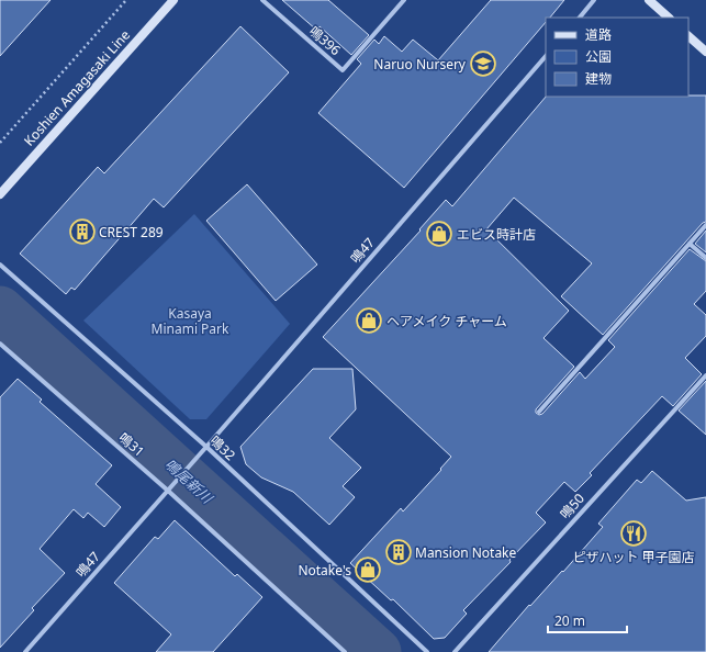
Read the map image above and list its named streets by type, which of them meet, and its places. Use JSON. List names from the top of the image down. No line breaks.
{"streets":{"main road":["Koshien Amagasaki Line"],"street":["鳴396","鳴47","鳴31","鳴32","鳴50"]},"crossings":[["鳴47","鳴31"],["鳴47","鳴32"]],"water":["鳴尾新川"],"parks":["Kasaya Minami Park"],"places":{"school or university":["Naruo Nursery"],"building":["CREST 289","Mansion Notake"],"shop":["エビス時計店","ヘアメイク チャーム","Notake's"],"restaurant":["ピザハット 甲子園店"]},"legend":["道路","公園","建物"],"scale_bar":"20 m"}
